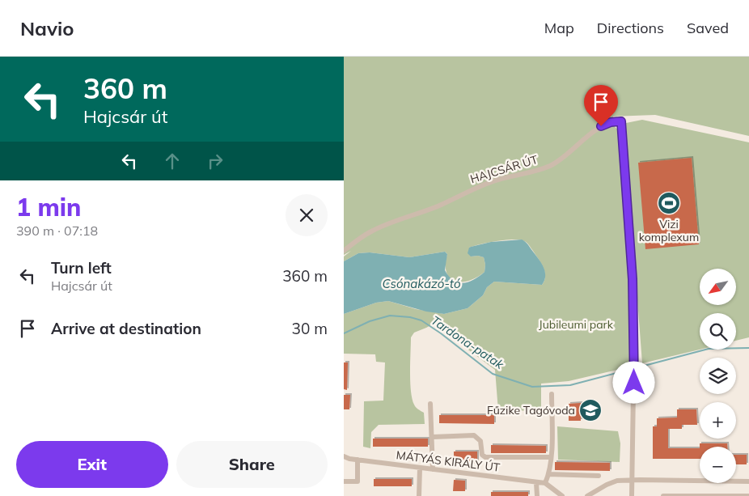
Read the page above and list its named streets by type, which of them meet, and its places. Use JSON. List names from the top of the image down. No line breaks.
{"streets":{"street":["HAJCSÁR ÚT","MÁTYÁS KIRÁLY ÚT"]},"water":["Csónakázó-tó","Tardona-patak"],"parks":["Jubileumi park"],"places":{"sports":["Vizi komplexum"],"school or university":["Fűzike Tagóvoda"]},"north":"bottom left","page":{"header":"Navio","nav":["Map","Directions","Saved"],"turn":["360 m","Hajcsár út"],"heading":["1 min","390 m · 07:18"],"list":[{"name":"Turn left","note":"Hajcsár út","value":"360 m"},{"name":"Arrive at destination","value":"30 m"}],"map_buttons":["+","−"],"buttons":["Exit","Share"]}}
